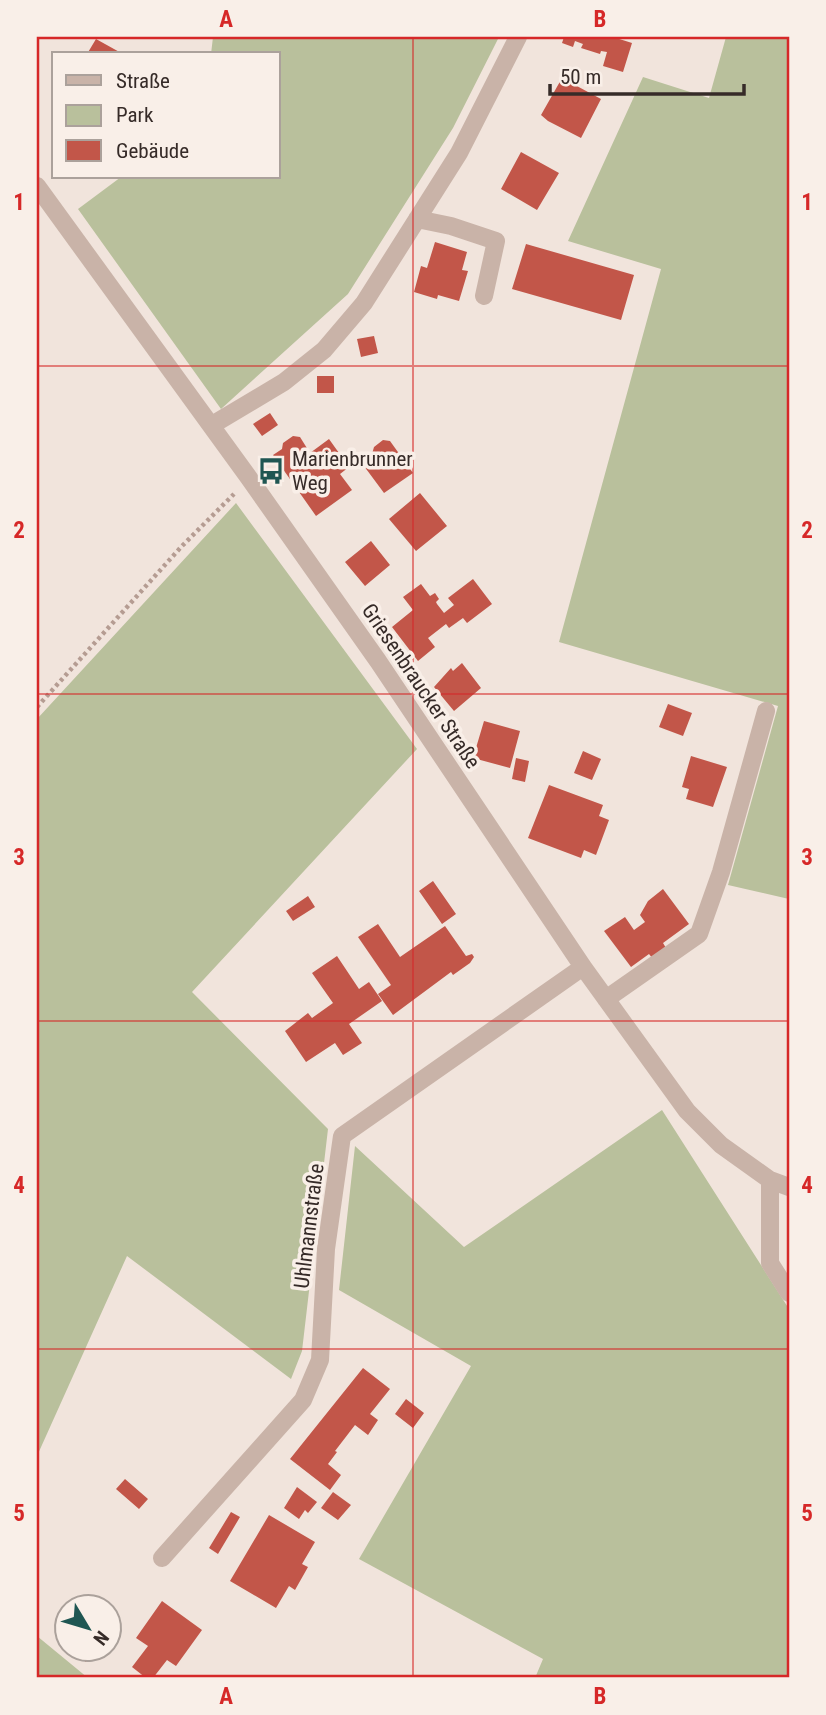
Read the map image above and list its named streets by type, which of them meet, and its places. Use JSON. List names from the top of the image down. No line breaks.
{"streets":{"street":["Griesenbraucker Straße","Uhlmannstraße"]},"crossings":[["Griesenbraucker Straße","Uhlmannstraße"]],"places":{"bus stop":["Marienbrunner Weg"]},"legend":["Straße","Park","Gebäude"],"scale_bar":"50 m","north":"bottom right","grid":{"columns":["A","B"],"rows":["1","2","3","4","5"]}}
